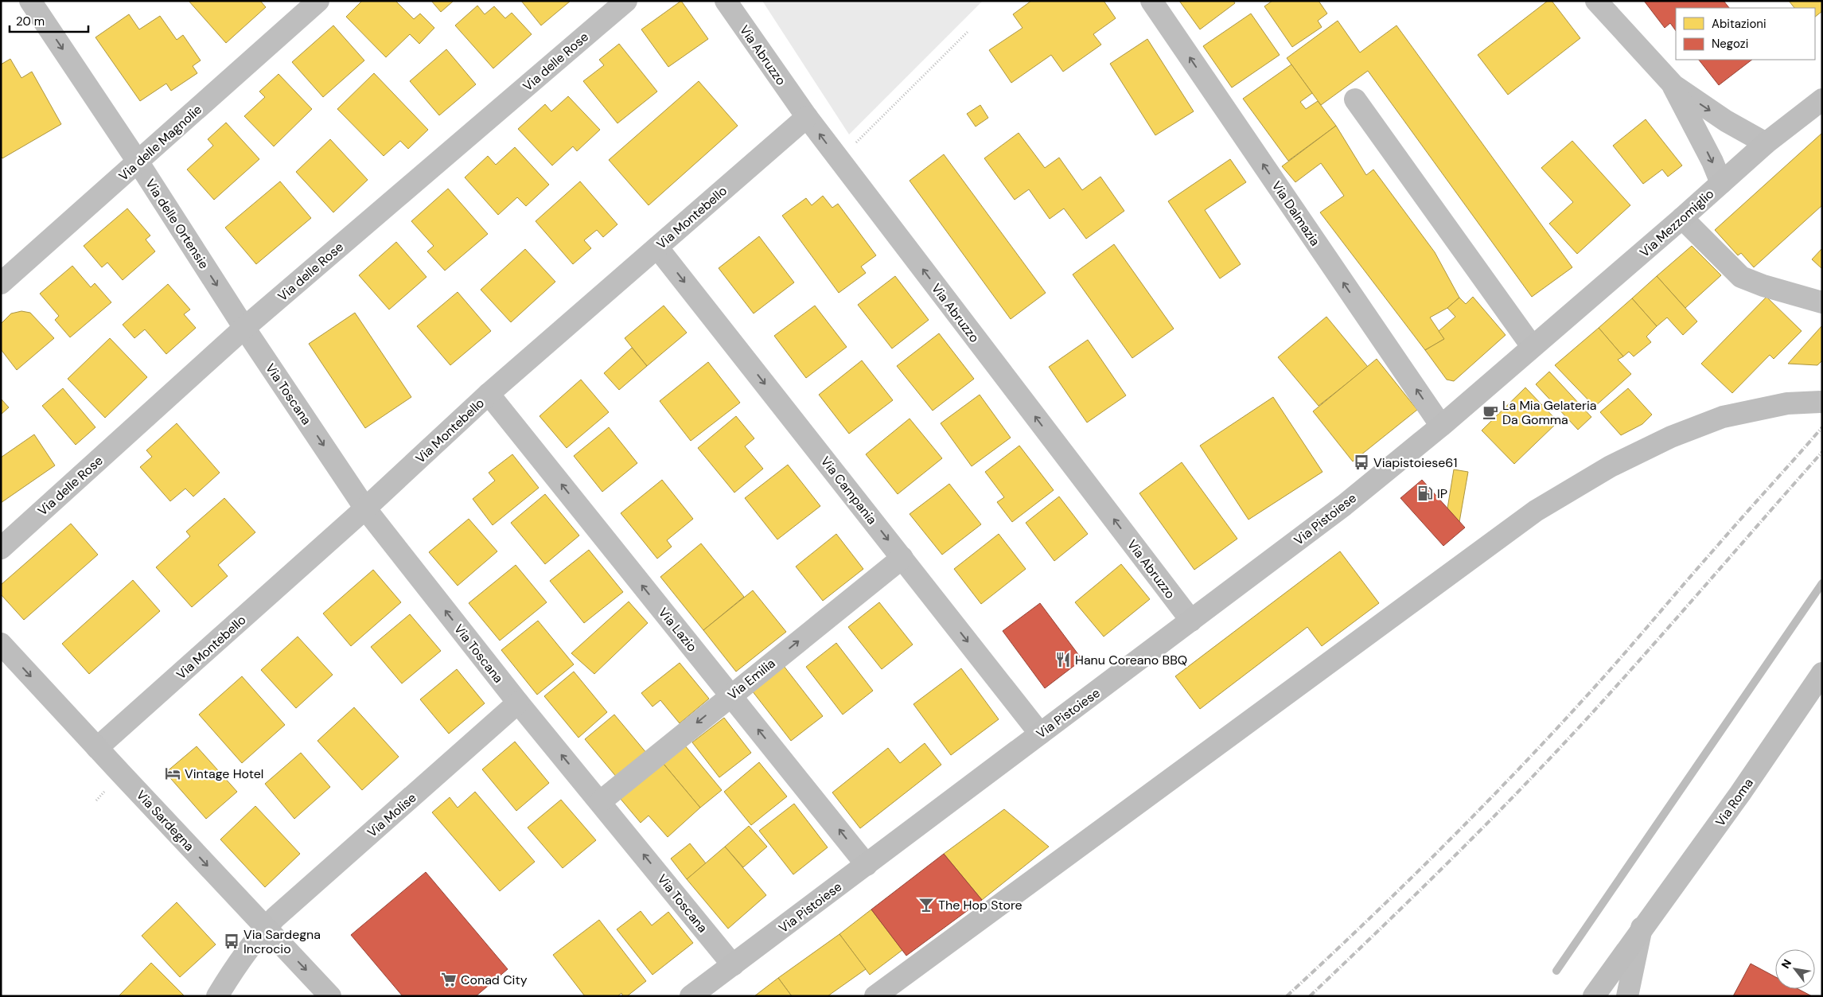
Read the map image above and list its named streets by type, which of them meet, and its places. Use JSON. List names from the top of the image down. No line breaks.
{"streets":{"main road":["Via Mezzomiglio","Via Pistoiese","Via Roma","Via Sardegna"],"street":["Via Abruzzo","Via delle Rose","Via delle Magnolie","Via Dalmazia","Via Montebello","Via delle Ortensie","Via Toscana","Via Campania","Via Lazio","Via Emilia","Via Molise"]},"crossings":[["Via Abruzzo","Via Montebello"],["Via Abruzzo","Via Pistoiese"],["Via delle Rose","Via delle Ortensie"],["Via delle Rose","Via Toscana"],["Via delle Magnolie","Via delle Ortensie"],["Via Dalmazia","Via Mezzomiglio"],["Via Dalmazia","Via Pistoiese"],["Via Montebello","Via Toscana"],["Via Montebello","Via Campania"],["Via Montebello","Via Lazio"],["Via Montebello","Via Sardegna"],["Via Mezzomiglio","Via Pistoiese"],["Via delle Ortensie","Via Toscana"],["Via Toscana","Via Pistoiese"],["Via Toscana","Via Emilia"],["Via Toscana","Via Molise"],["Via Campania","Via Pistoiese"],["Via Campania","Via Emilia"],["Via Pistoiese","Via Lazio"],["Via Lazio","Via Emilia"],["Via Molise","Via Sardegna"]],"one_way":["Via Abruzzo","Via delle Ortensie","Via Campania","Via Lazio","Via Sardegna"],"places":{"cafe":["La Mia Gelateria Da Gomma"],"bus stop":["Viapistoiese61","Via Sardegna Incrocio"],"fuel station":["IP"],"restaurant":["Hanu Coreano BBQ"],"hotel":["Vintage Hotel"],"bar":["The Hop Store"],"supermarket":["Conad City"]},"legend":["Abitazioni","Negozi"],"scale_bar":"20 m","north":"top left"}
